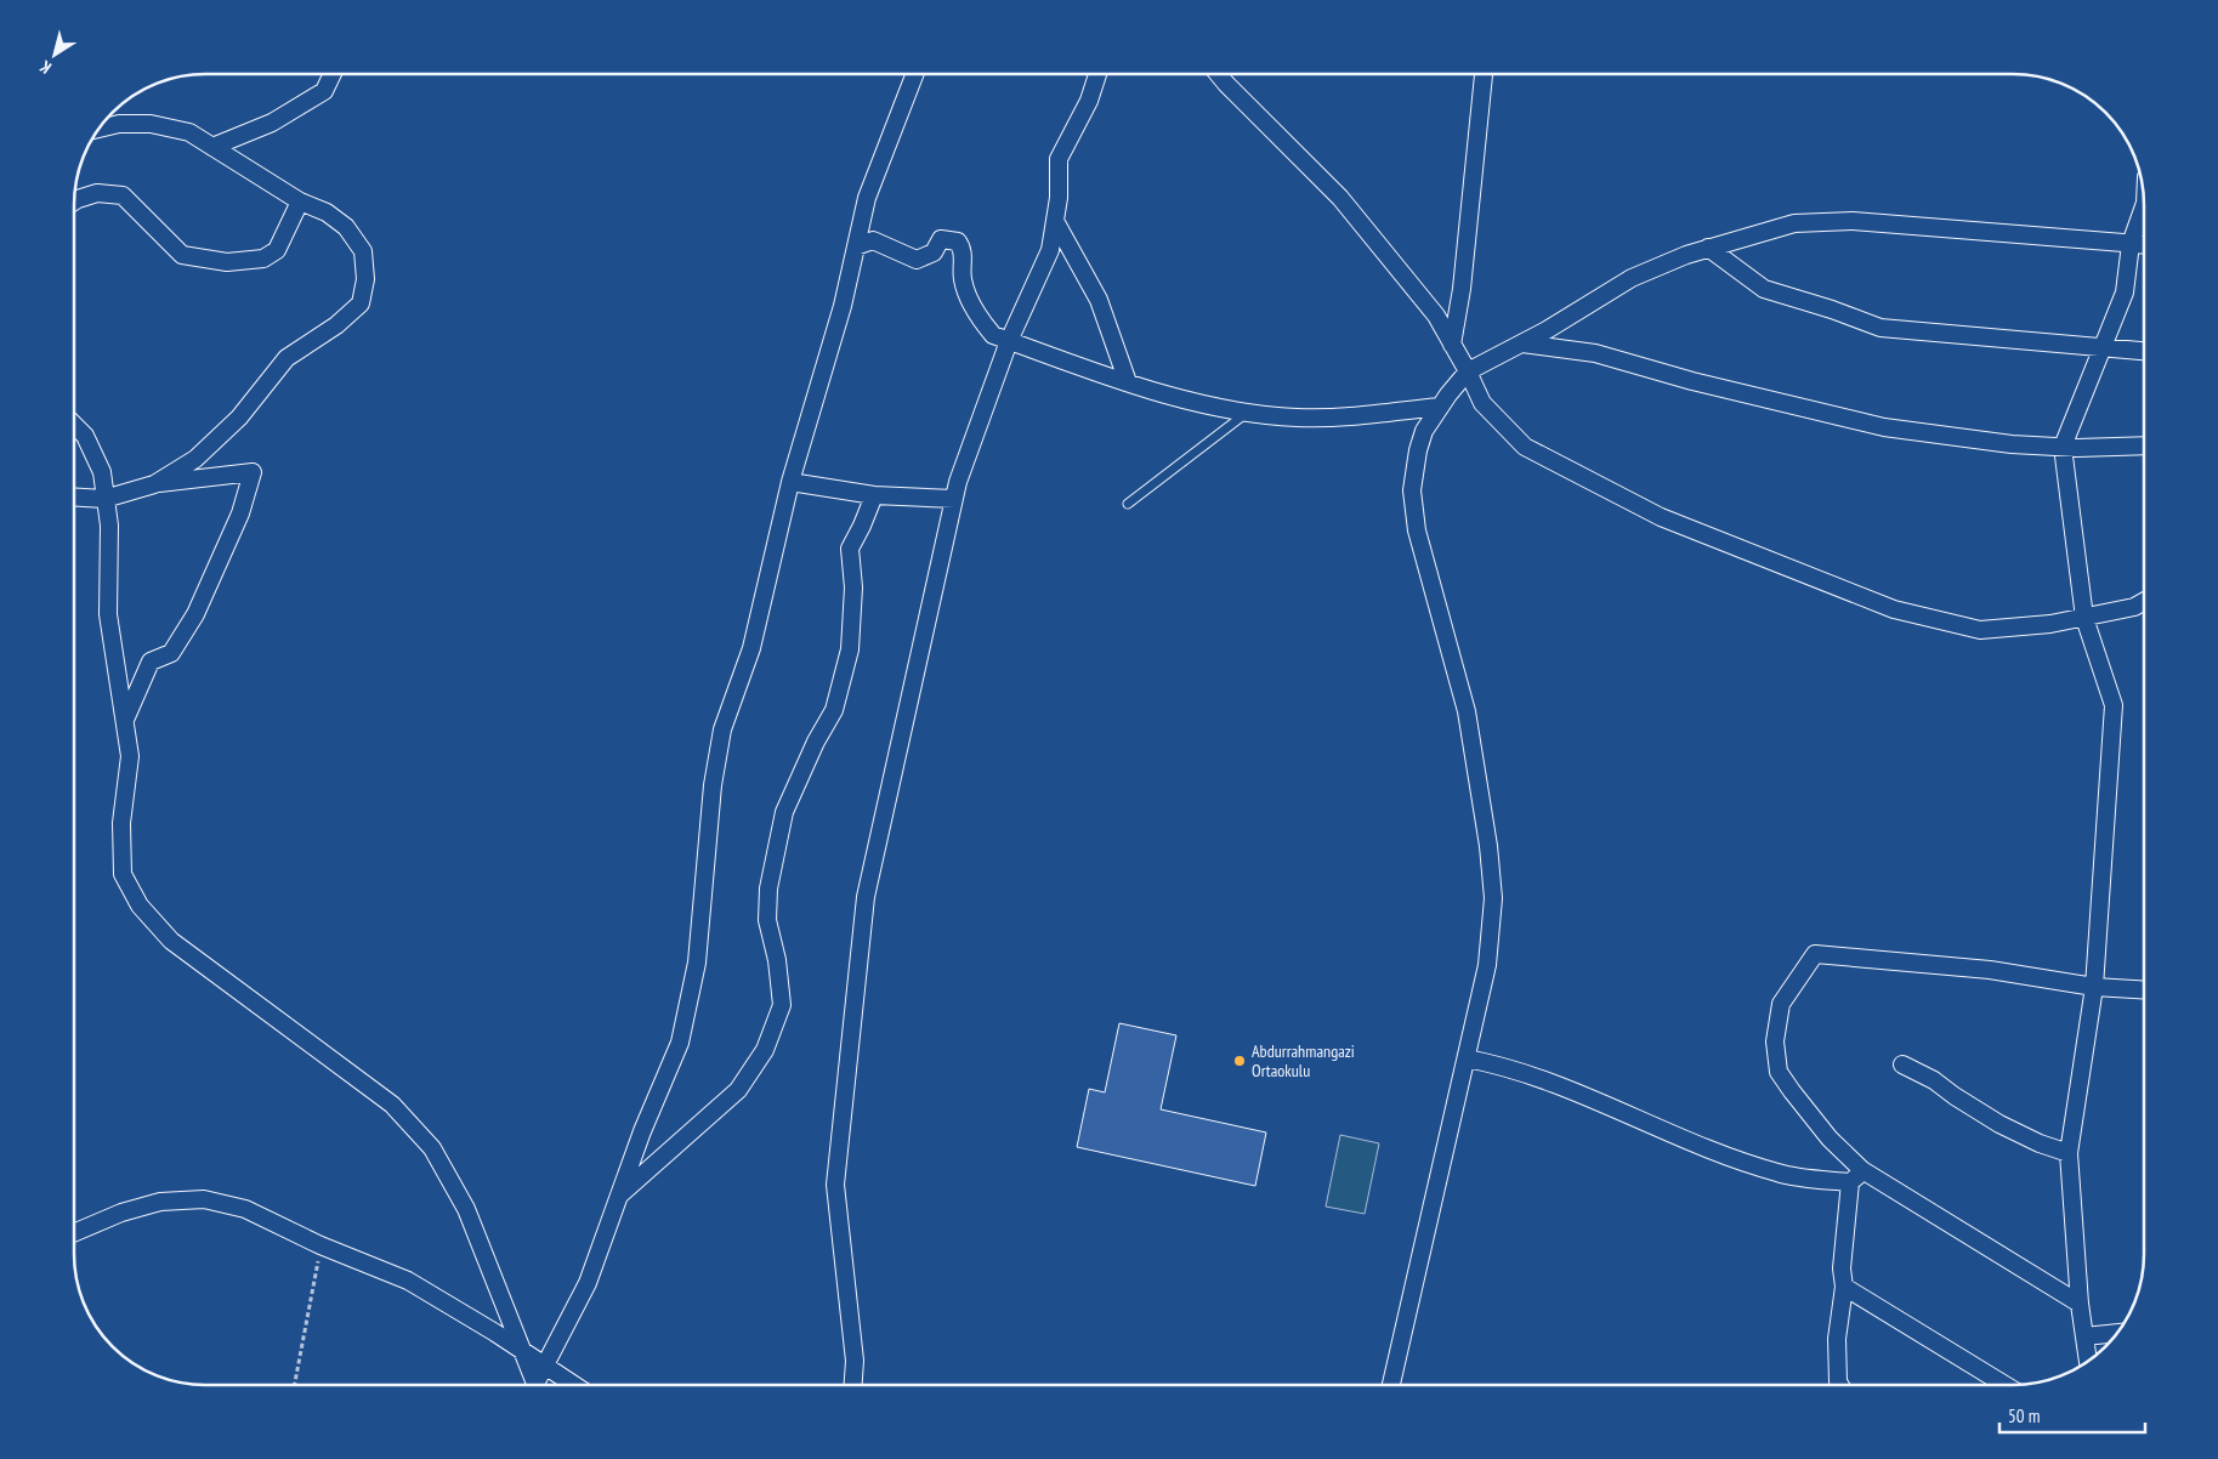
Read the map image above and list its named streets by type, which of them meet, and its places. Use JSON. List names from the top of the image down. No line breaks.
{"places":["Abdurrahmangazi Ortaokulu"],"scale_bar":"50 m","north":"bottom left"}
